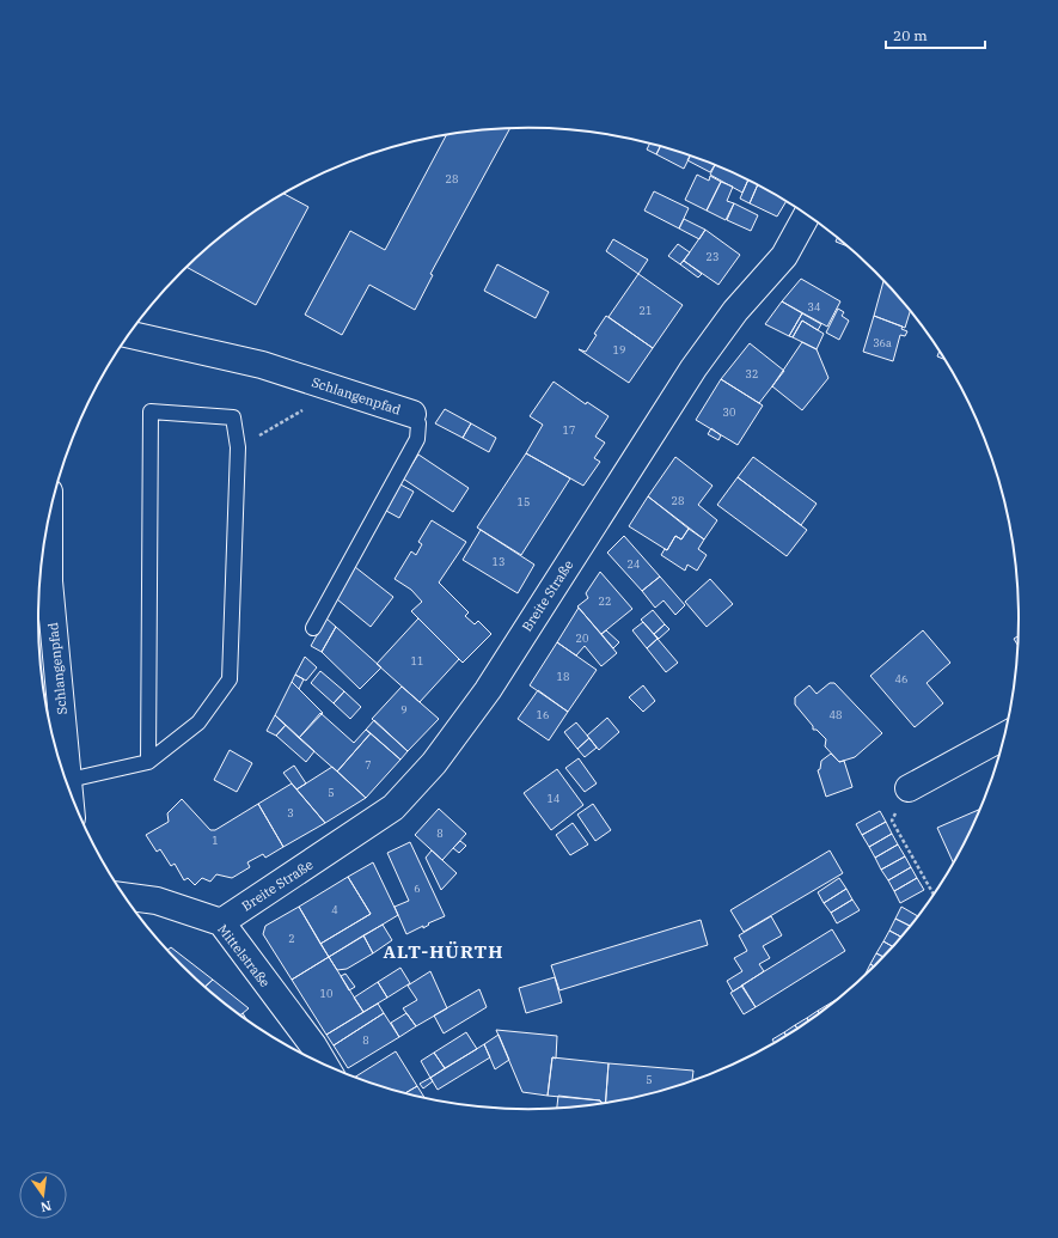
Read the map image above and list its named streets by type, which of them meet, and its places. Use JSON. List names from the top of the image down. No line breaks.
{"streets":{"street":["Schlangenpfad","Breite Straße","Mittelstraße"]},"crossings":[["Breite Straße","Mittelstraße"]],"districts":["ALT-HÜRTH"],"house_numbers":["28","23","34","21","36a","19","32","30","17","28","15","13","24","22","20","11","18","46","9","16","48","7","5","14","3","8","1","6","4","2","10","8","5"],"scale_bar":"20 m","north":"bottom"}
